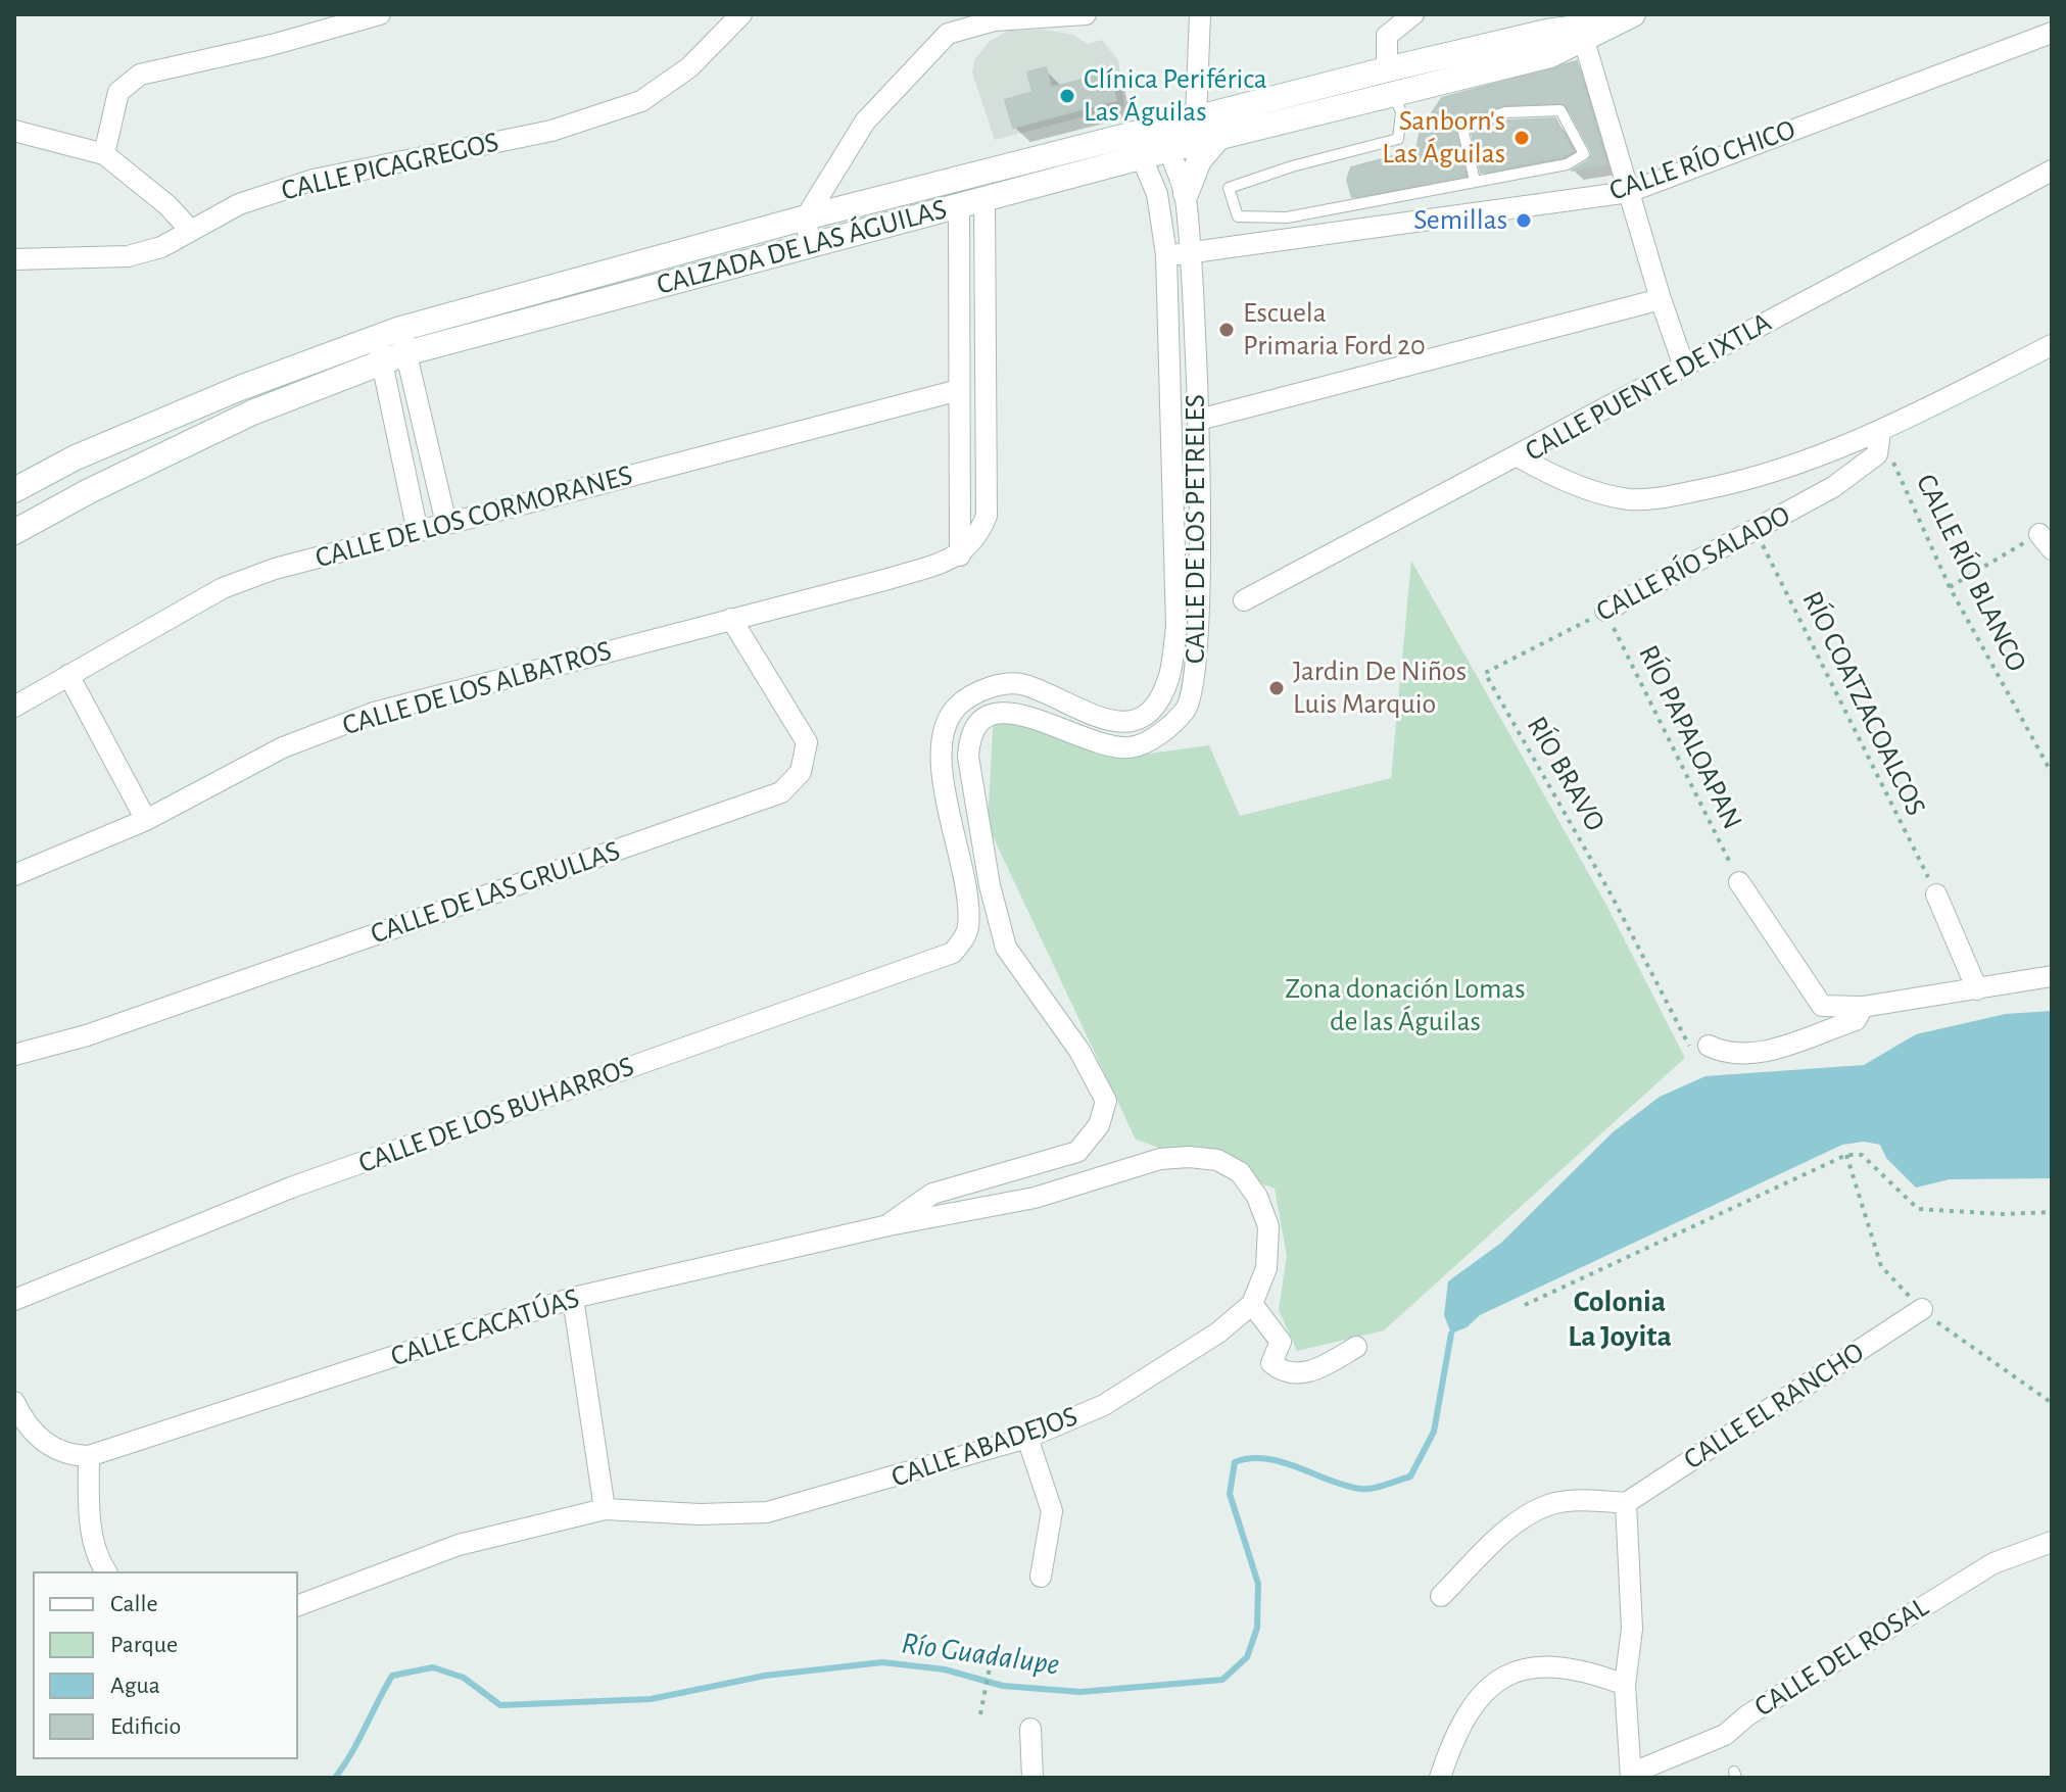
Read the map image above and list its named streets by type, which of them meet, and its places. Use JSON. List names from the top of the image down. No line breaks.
{"streets":{"main road":["CALZADA DE LAS ÁGUILAS"],"street":["CALLE RÍO CHICO","CALLE PICAGREGOS","CALLE PUENTE DE IXTLA","CALLE DE LOS CORMORANES","CALLE DE LOS PETRELES","CALLE RÍO SALADO","CALLE DE LOS ALBATROS","CALLE DE LAS GRULLAS","CALLE DE LOS BUHARROS","CALLE CACATÚAS","CALLE EL RANCHO","CALLE ABADEJOS","CALLE DEL ROSAL"],"path":["CALLE RÍO BLANCO","RÍO COATZACOALCOS","RÍO PAPALOAPAN","RÍO BRAVO"]},"crossings":[["CALLE RÍO CHICO","CALLE DE LOS PETRELES"],["CALZADA DE LAS ÁGUILAS","CALLE DE LOS PETRELES"],["CALLE DE LOS PETRELES","CALLE DE LOS BUHARROS"],["CALLE DE LOS PETRELES","CALLE CACATÚAS"],["CALLE DE LOS PETRELES","CALLE ABADEJOS"],["CALLE RÍO SALADO","CALLE RÍO BLANCO"],["CALLE RÍO SALADO","RÍO COATZACOALCOS"],["CALLE RÍO SALADO","RÍO PAPALOAPAN"],["CALLE RÍO SALADO","RÍO BRAVO"],["CALLE DE LOS ALBATROS","CALLE DE LAS GRULLAS"],["CALLE CACATÚAS","CALLE ABADEJOS"]],"districts":["Colonia La Joyita"],"water":["Río Guadalupe"],"parks":["Zona donación Lomas de las Águilas"],"places":["Clínica Periférica Las Águilas","Sanborn's Las Águilas","Semillas","Escuela Primaria Ford 20","Jardin De Niños Luis Marquio"],"legend":["Calle","Parque","Agua","Edificio"]}
